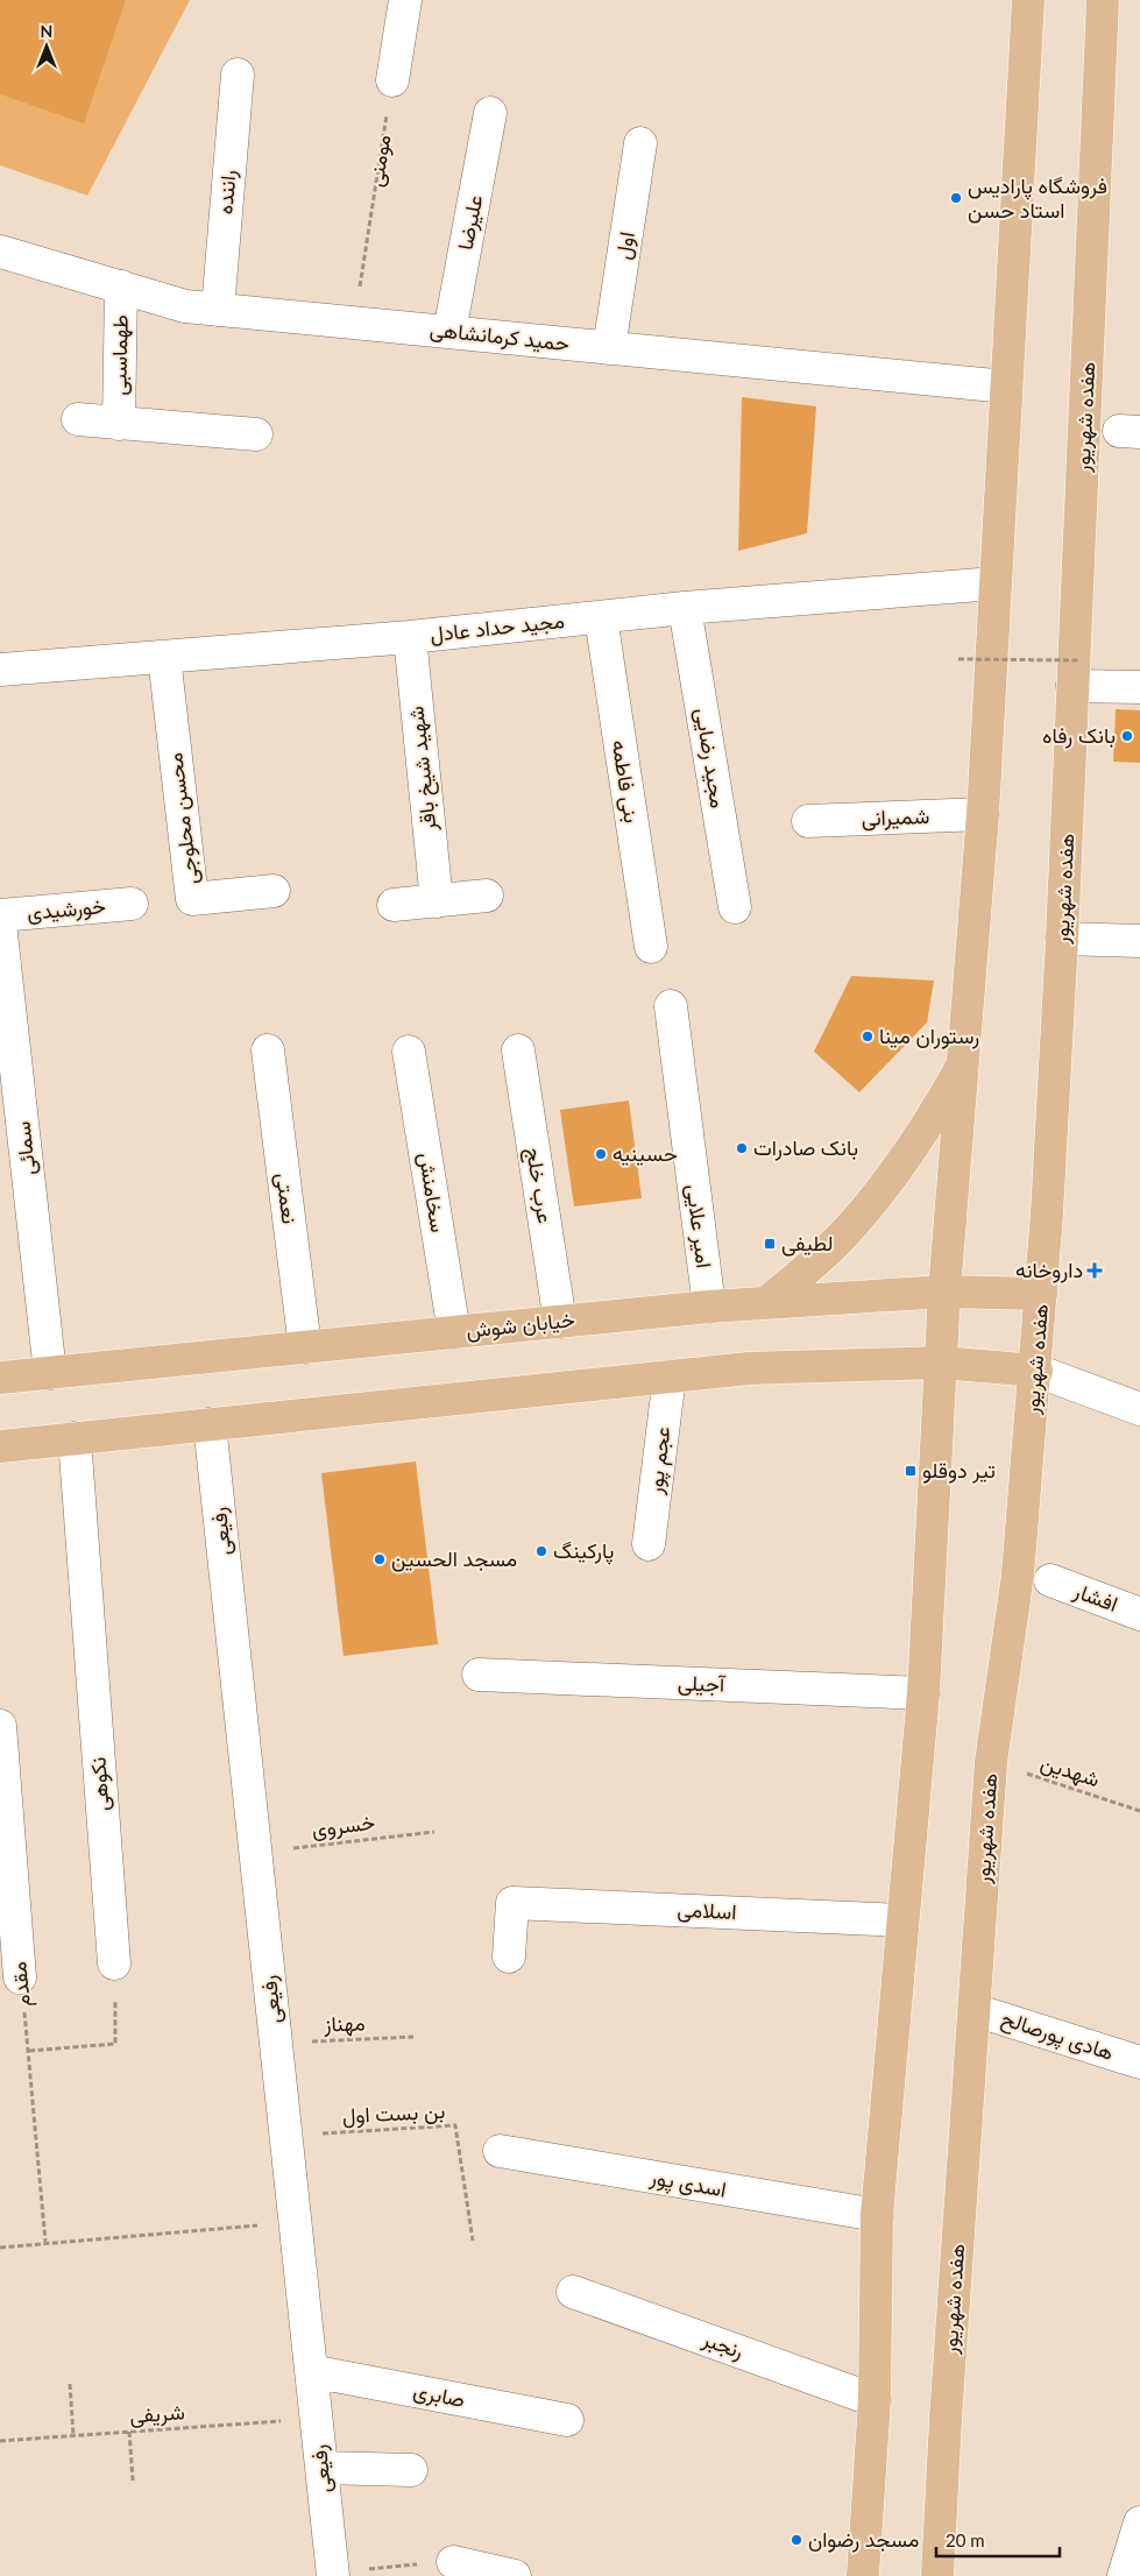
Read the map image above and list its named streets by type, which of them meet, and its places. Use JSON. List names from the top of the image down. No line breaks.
{"streets":{"main road":["هفده شهریور","خیابان شوش"],"street":["راننده","علیرضا","اول","حمید کرمانشاهی","طهماسبی","مجید حداد عادل","مجید رضایی","شهید شیخ باقر","بنی فاطمه","شمیرانی","محسن محلوجی","خورشیدی","سمائی","عرب خلج","سخامنش","نعمتی","امیر علایی","عجم پور","رفیعی","افشار","آجیلی","نکوهی","اسلامی","مقدم","هادی پورصالح","اسدی پور","رنجبر","صابری"],"path":["مومنی","شهدین","خسروی","مهناز","بن بست اول","شریفی"]},"crossings":[["مومنی","حمید کرمانشاهی"],["راننده","حمید کرمانشاهی"],["علیرضا","حمید کرمانشاهی"],["اول","حمید کرمانشاهی"],["حمید کرمانشاهی","طهماسبی"],["هفده شهریور","خیابان شوش"],["هفده شهریور","شهدین"],["هفده شهریور","هادی پورصالح"],["مجید حداد عادل","مجید رضایی"],["مجید حداد عادل","شهید شیخ باقر"],["مجید حداد عادل","بنی فاطمه"],["مجید حداد عادل","محسن محلوجی"],["سمائی","خیابان شوش"],["عرب خلج","خیابان شوش"],["سخامنش","خیابان شوش"],["نعمتی","خیابان شوش"],["امیر علایی","خیابان شوش"],["رفیعی","خسروی"],["رفیعی","مهناز"],["رفیعی","بن بست اول"],["رفیعی","صابری"],["رفیعی","شریفی"]],"places":{"other":["فروشگاه پارادیس استاد حسن","بانک رفاه","رستوران مینا","بانک صادرات","حسینیه","پارکینگ","مسجد الحسین","مسجد رضوان"],"transit":["لطیفی","تیر دوقلو"],"health":["داروخانه"]},"scale_bar":"20 m","north":"top"}
